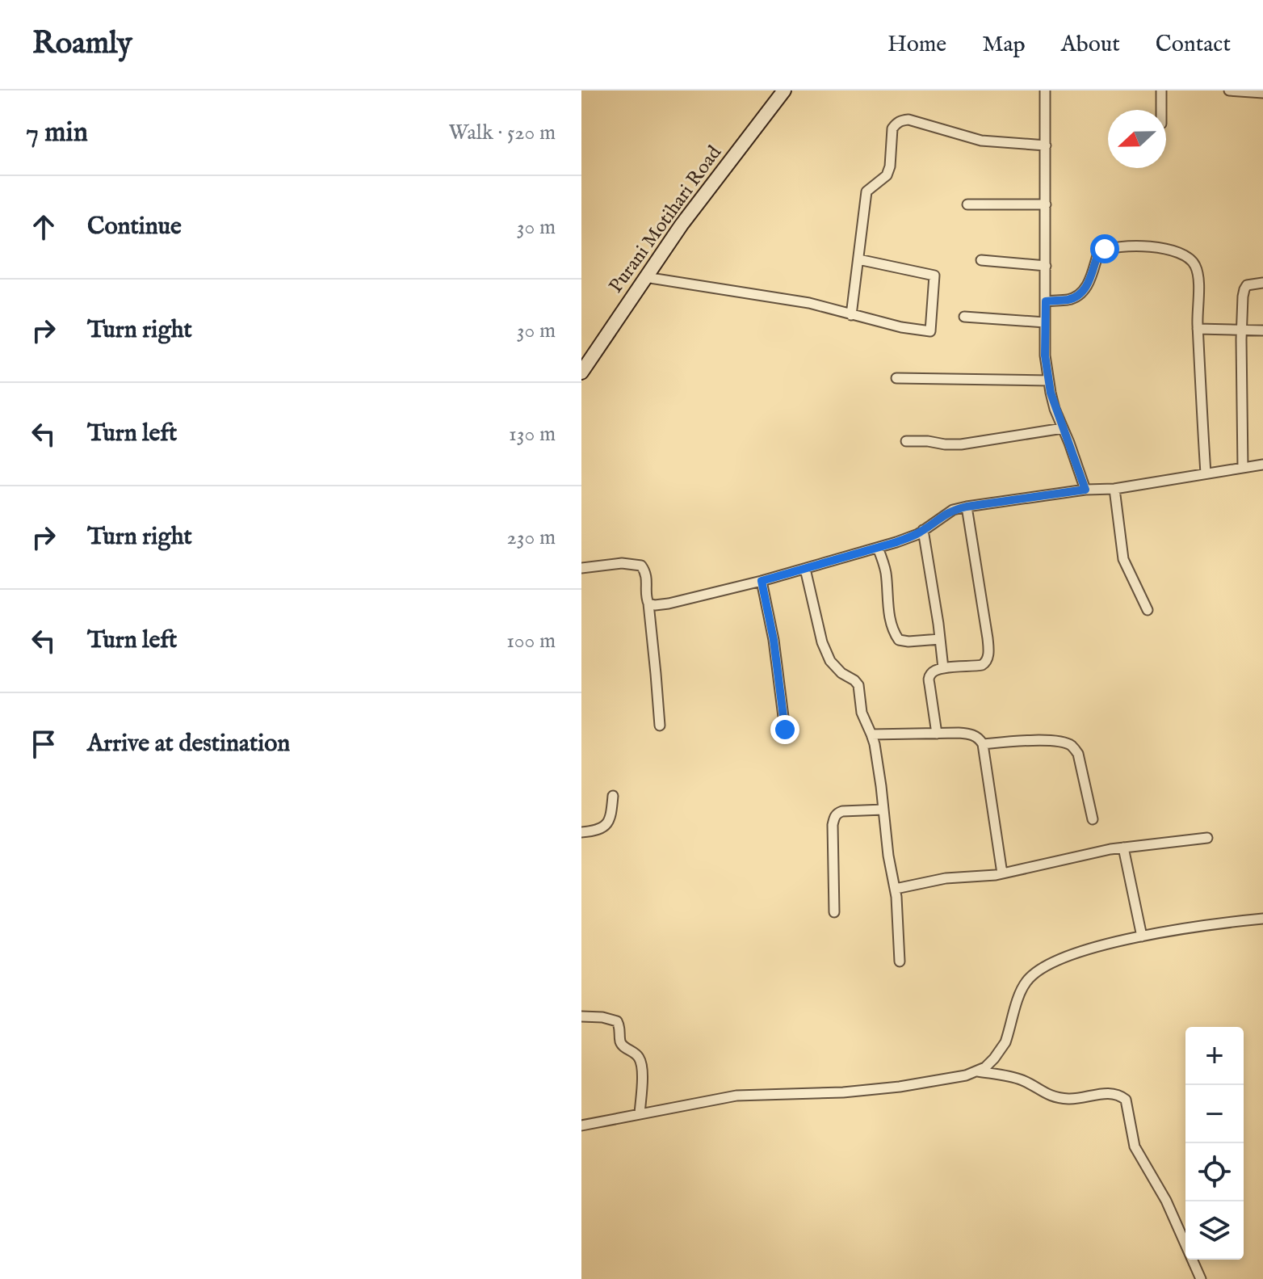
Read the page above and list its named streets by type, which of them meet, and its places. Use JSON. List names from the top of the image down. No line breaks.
{"streets":{"main road":["Purani Motihari Road"]},"north":"left","page":{"header":"Roamly","nav":["Home","Map","About","Contact"],"heading":["7 min","Walk · 520 m"],"list":[["Continue","30 m"],["Turn right","30 m"],["Turn left","130 m"],["Turn right","230 m"],["Turn left","100 m"],"Arrive at destination"],"map_buttons":["+","−"]}}
